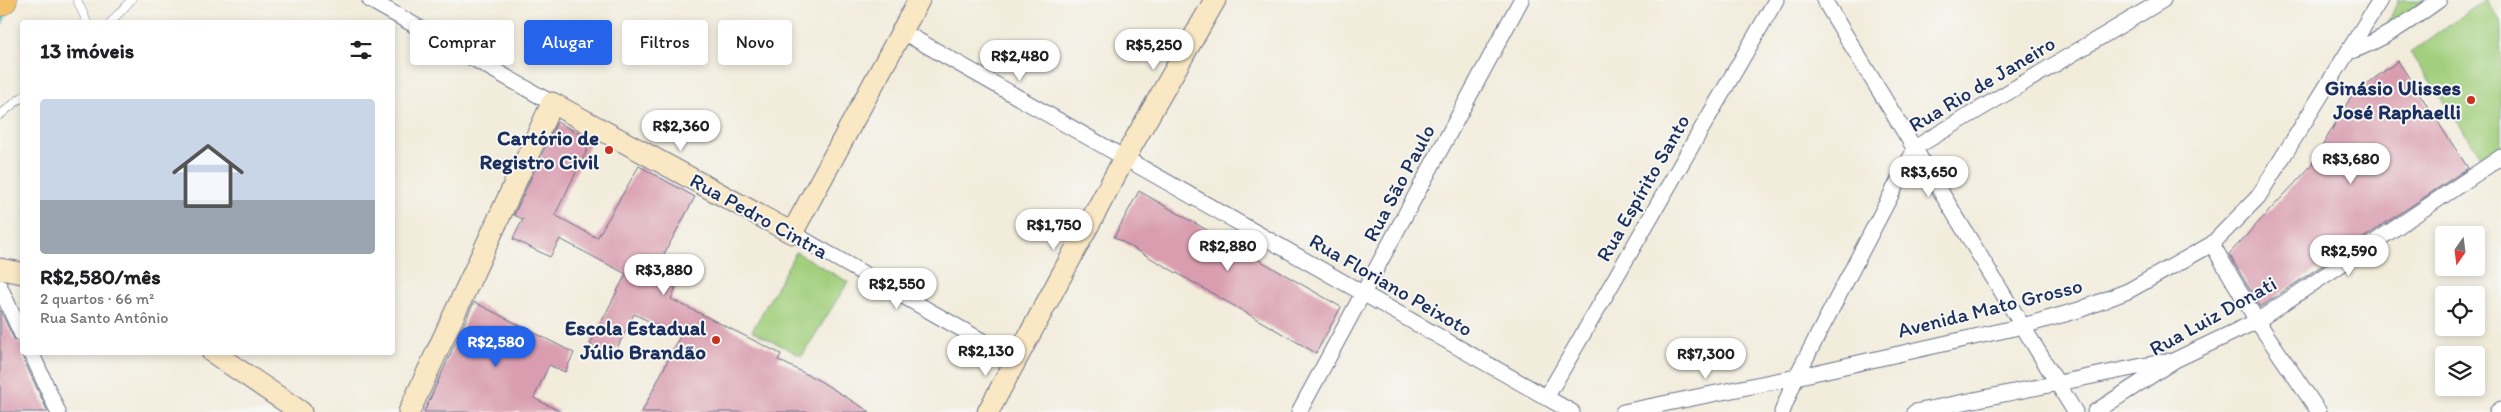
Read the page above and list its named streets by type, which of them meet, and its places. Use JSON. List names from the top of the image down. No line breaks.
{"streets":{"street":["Rua Rio de Janeiro","Rua São Paulo","Rua Espírito Santo","Rua Pedro Cintra","Rua Floriano Peixoto","Avenida Mato Grosso","Rua Luiz Donati"]},"crossings":[["Rua Rio de Janeiro","Avenida Mato Grosso"],["Rua São Paulo","Rua Floriano Peixoto"],["Rua Espírito Santo","Rua Floriano Peixoto"]],"places":["Ginásio Ulisses José Raphaelli","Cartório de Registro Civil","Escola Estadual Júlio Brandão"],"north":"bottom","page":{"chip":["Comprar","Alugar","Filtros","Novo"],"heading":"13 imóveis","price":["R$5,250","R$2,480","R$2,360","R$3,680","R$3,650","R$1,750","R$2,880","R$2,590","R$3,880","R$2,550","R$2,580","R$2,130","R$7,300"],"list":[{"name":"R$2,580/mês","note":"2 quartos · 66 m² · Rua Santo Antônio"}]}}
